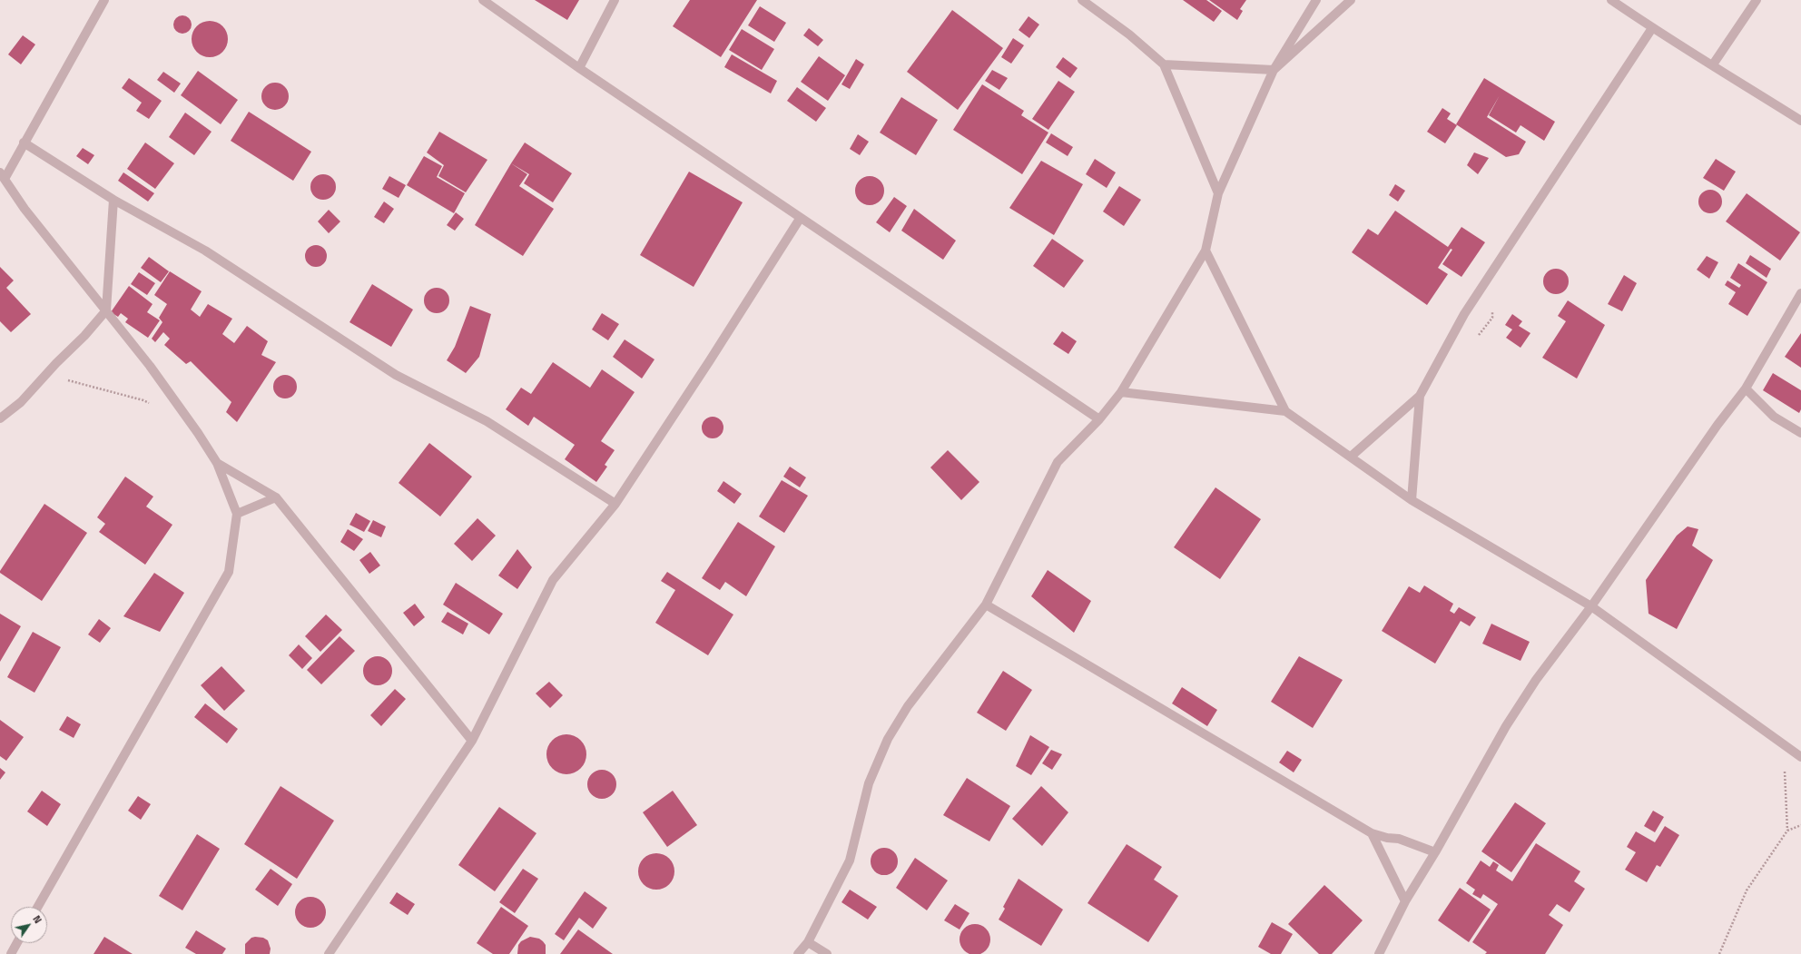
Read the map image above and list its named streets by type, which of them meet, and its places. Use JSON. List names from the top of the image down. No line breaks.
{"north":"top right"}
